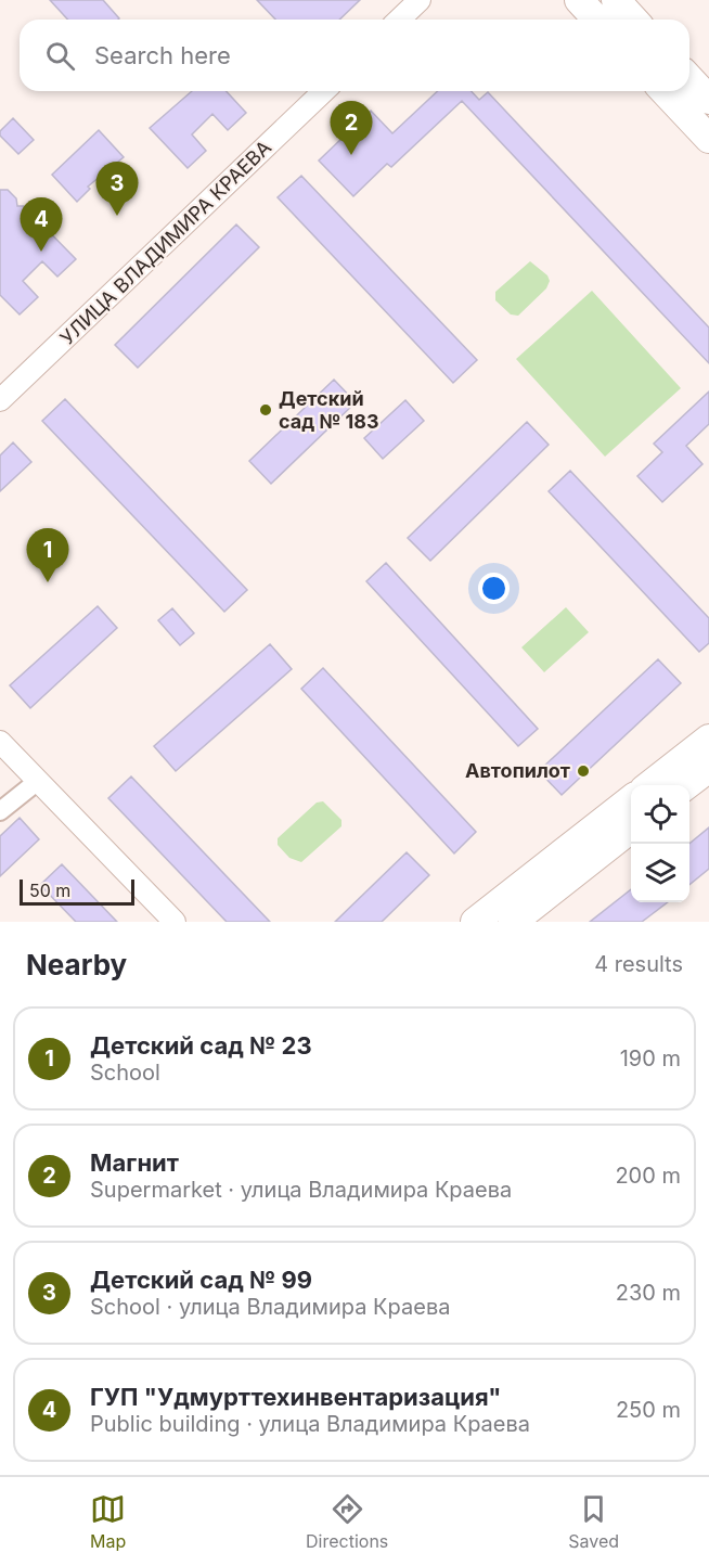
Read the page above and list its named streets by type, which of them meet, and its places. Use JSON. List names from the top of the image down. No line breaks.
{"streets":{"street":["УЛИЦА ВЛАДИМИРА КРАЕВА"]},"places":["Детский сад № 183","Автопилот"],"scale_bar":"50 m","page":{"search":"Search here","pins":["2","3","4","1"],"scale":"50 m","heading":["Nearby","4 results"],"list":[{"mark":"1","name":"Детский сад № 23","note":"School","value":"190 m"},{"mark":"2","name":"Магнит","note":"Supermarket · улица Владимира Краева","value":"200 m"},{"mark":"3","name":"Детский сад № 99","note":"School · улица Владимира Краева","value":"230 m"},{"mark":"4","name":"ГУП \"Удмурттехинвентаризация\"","note":"Public building · улица Владимира Краева","value":"250 m"}],"nav":["Map","Directions","Saved"]}}
